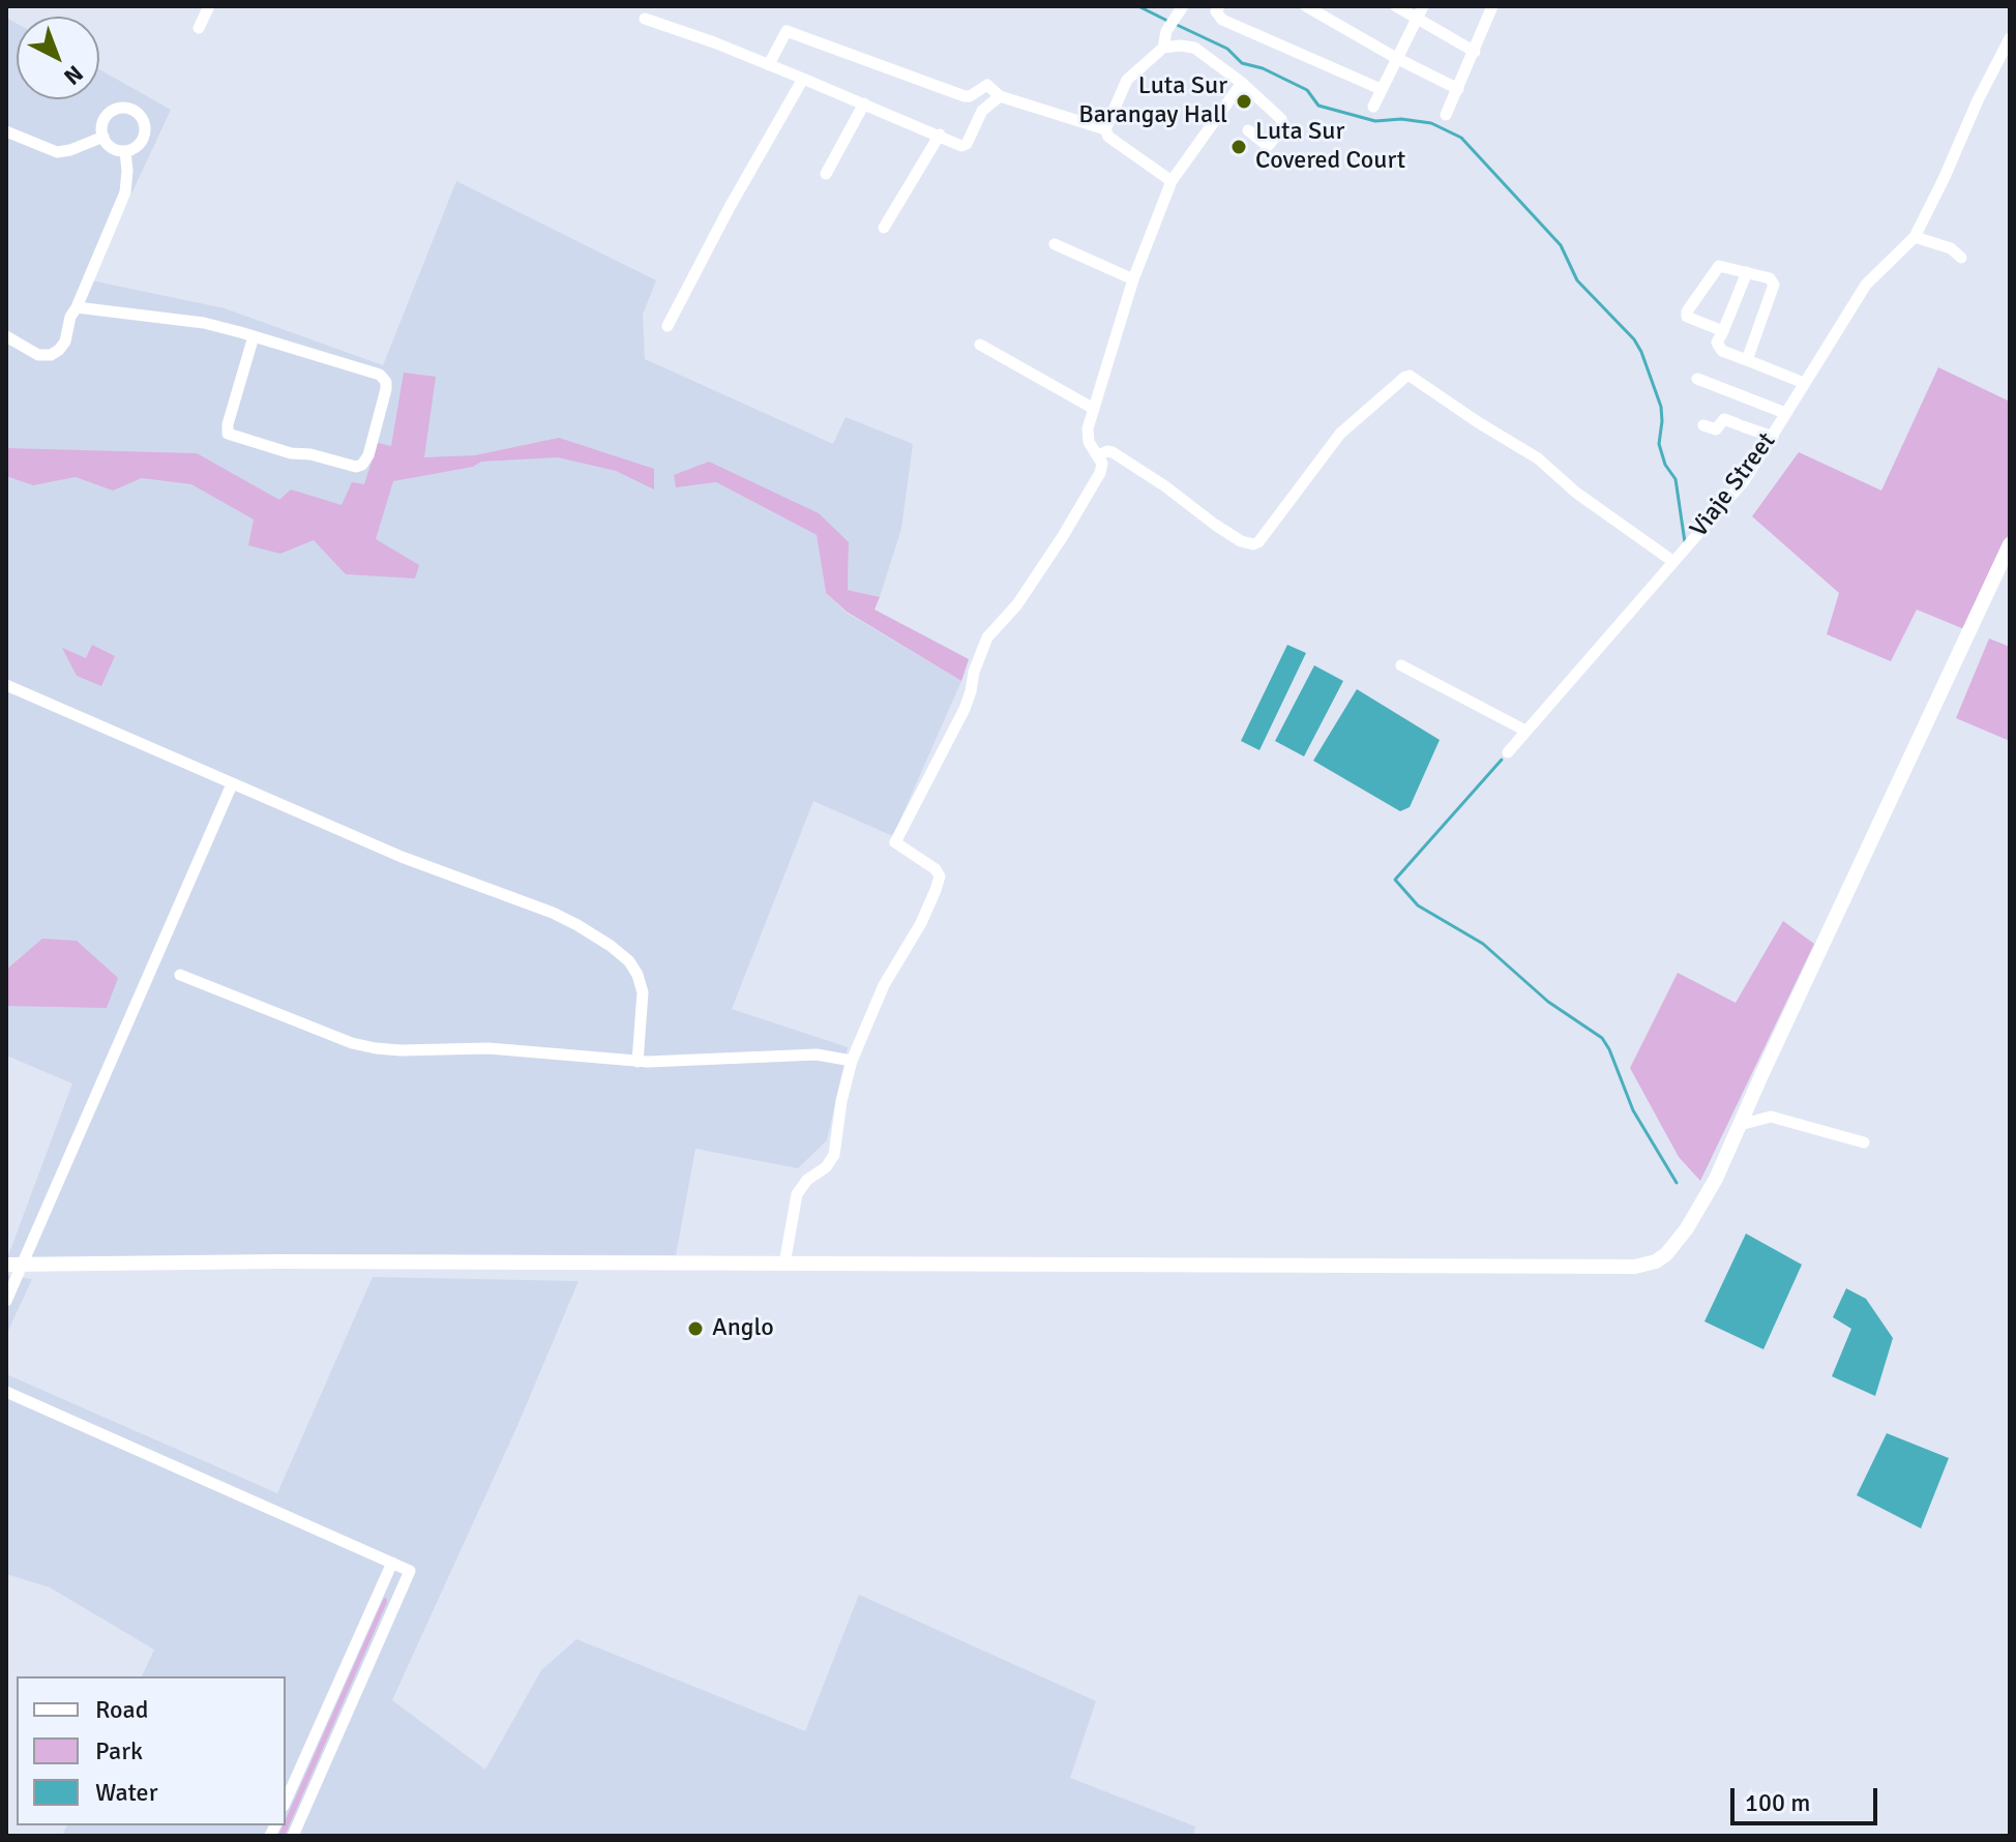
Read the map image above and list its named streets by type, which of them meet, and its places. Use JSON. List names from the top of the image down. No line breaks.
{"streets":{"street":["Viaje Street"]},"places":["Luta Sur Barangay Hall","Luta Sur Covered Court","Anglo"],"legend":["Road","Park","Water"],"scale_bar":"100 m","north":"bottom right"}
